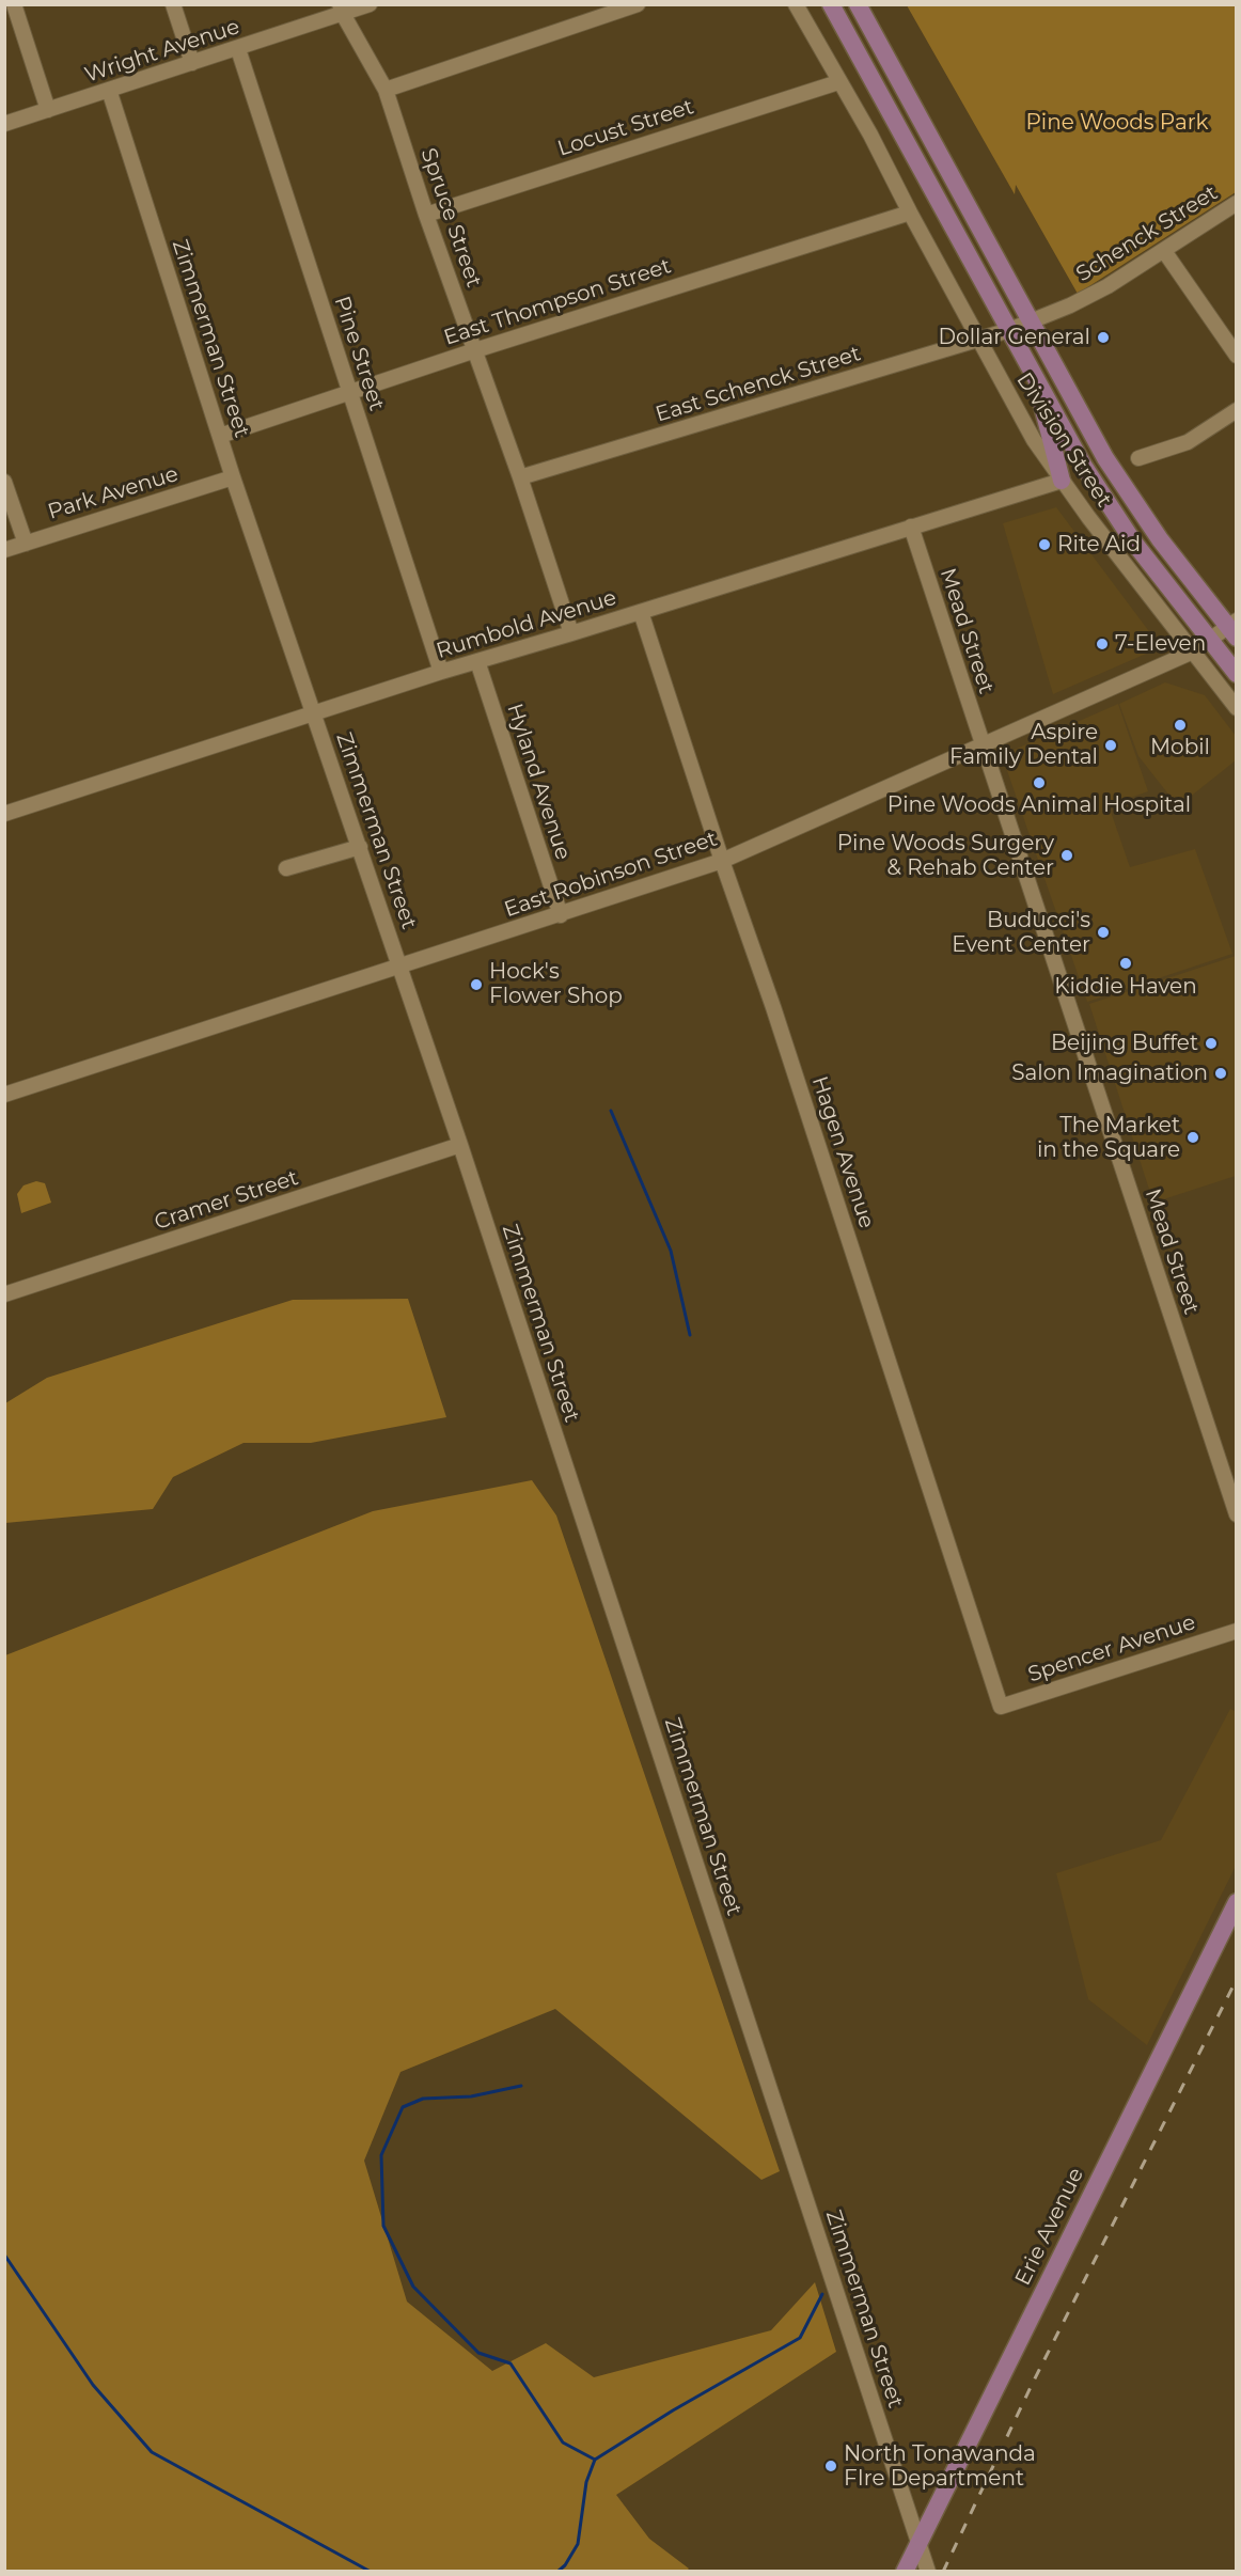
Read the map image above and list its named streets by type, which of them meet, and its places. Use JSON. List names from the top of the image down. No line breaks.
{"streets":{"main road":["Erie Avenue"],"street":["Wright Avenue","Locust Street","Spruce Street","Schenck Street","East Thompson Street","Zimmerman Street","Pine Street","East Schenck Street","Division Street","Park Avenue","Rumbold Avenue","Mead Street","Hyland Avenue","East Robinson Street","Hagen Avenue","Cramer Street","Spencer Avenue"]},"crossings":[["Wright Avenue","Spruce Street"],["Wright Avenue","Zimmerman Street"],["Wright Avenue","Pine Street"],["Locust Street","Spruce Street"],["Locust Street","Division Street"],["Spruce Street","East Thompson Street"],["Spruce Street","East Schenck Street"],["Spruce Street","Rumbold Avenue"],["Schenck Street","East Schenck Street"],["East Thompson Street","Zimmerman Street"],["East Thompson Street","Pine Street"],["East Thompson Street","Division Street"],["Zimmerman Street","Park Avenue"],["Zimmerman Street","Rumbold Avenue"],["Zimmerman Street","East Robinson Street"],["Zimmerman Street","Cramer Street"],["Zimmerman Street","Erie Avenue"],["Pine Street","Rumbold Avenue"],["East Schenck Street","Division Street"],["Division Street","Rumbold Avenue"],["Division Street","East Robinson Street"],["Rumbold Avenue","Mead Street"],["Rumbold Avenue","Hyland Avenue"],["Rumbold Avenue","Hagen Avenue"],["Mead Street","East Robinson Street"],["Hyland Avenue","East Robinson Street"],["East Robinson Street","Hagen Avenue"],["Hagen Avenue","Spencer Avenue"]],"parks":["Pine Woods Park"],"places":["Dollar General","Rite Aid","7-Eleven","Mobil","Aspire Family Dental","Pine Woods Animal Hospital","Pine Woods Surgery & Rehab Center","Buducci's Event Center","Kiddie Haven","Hock's Flower Shop","Beijing Buffet","Salon Imagination","The Market in the Square","North Tonawanda FIre Department"]}
